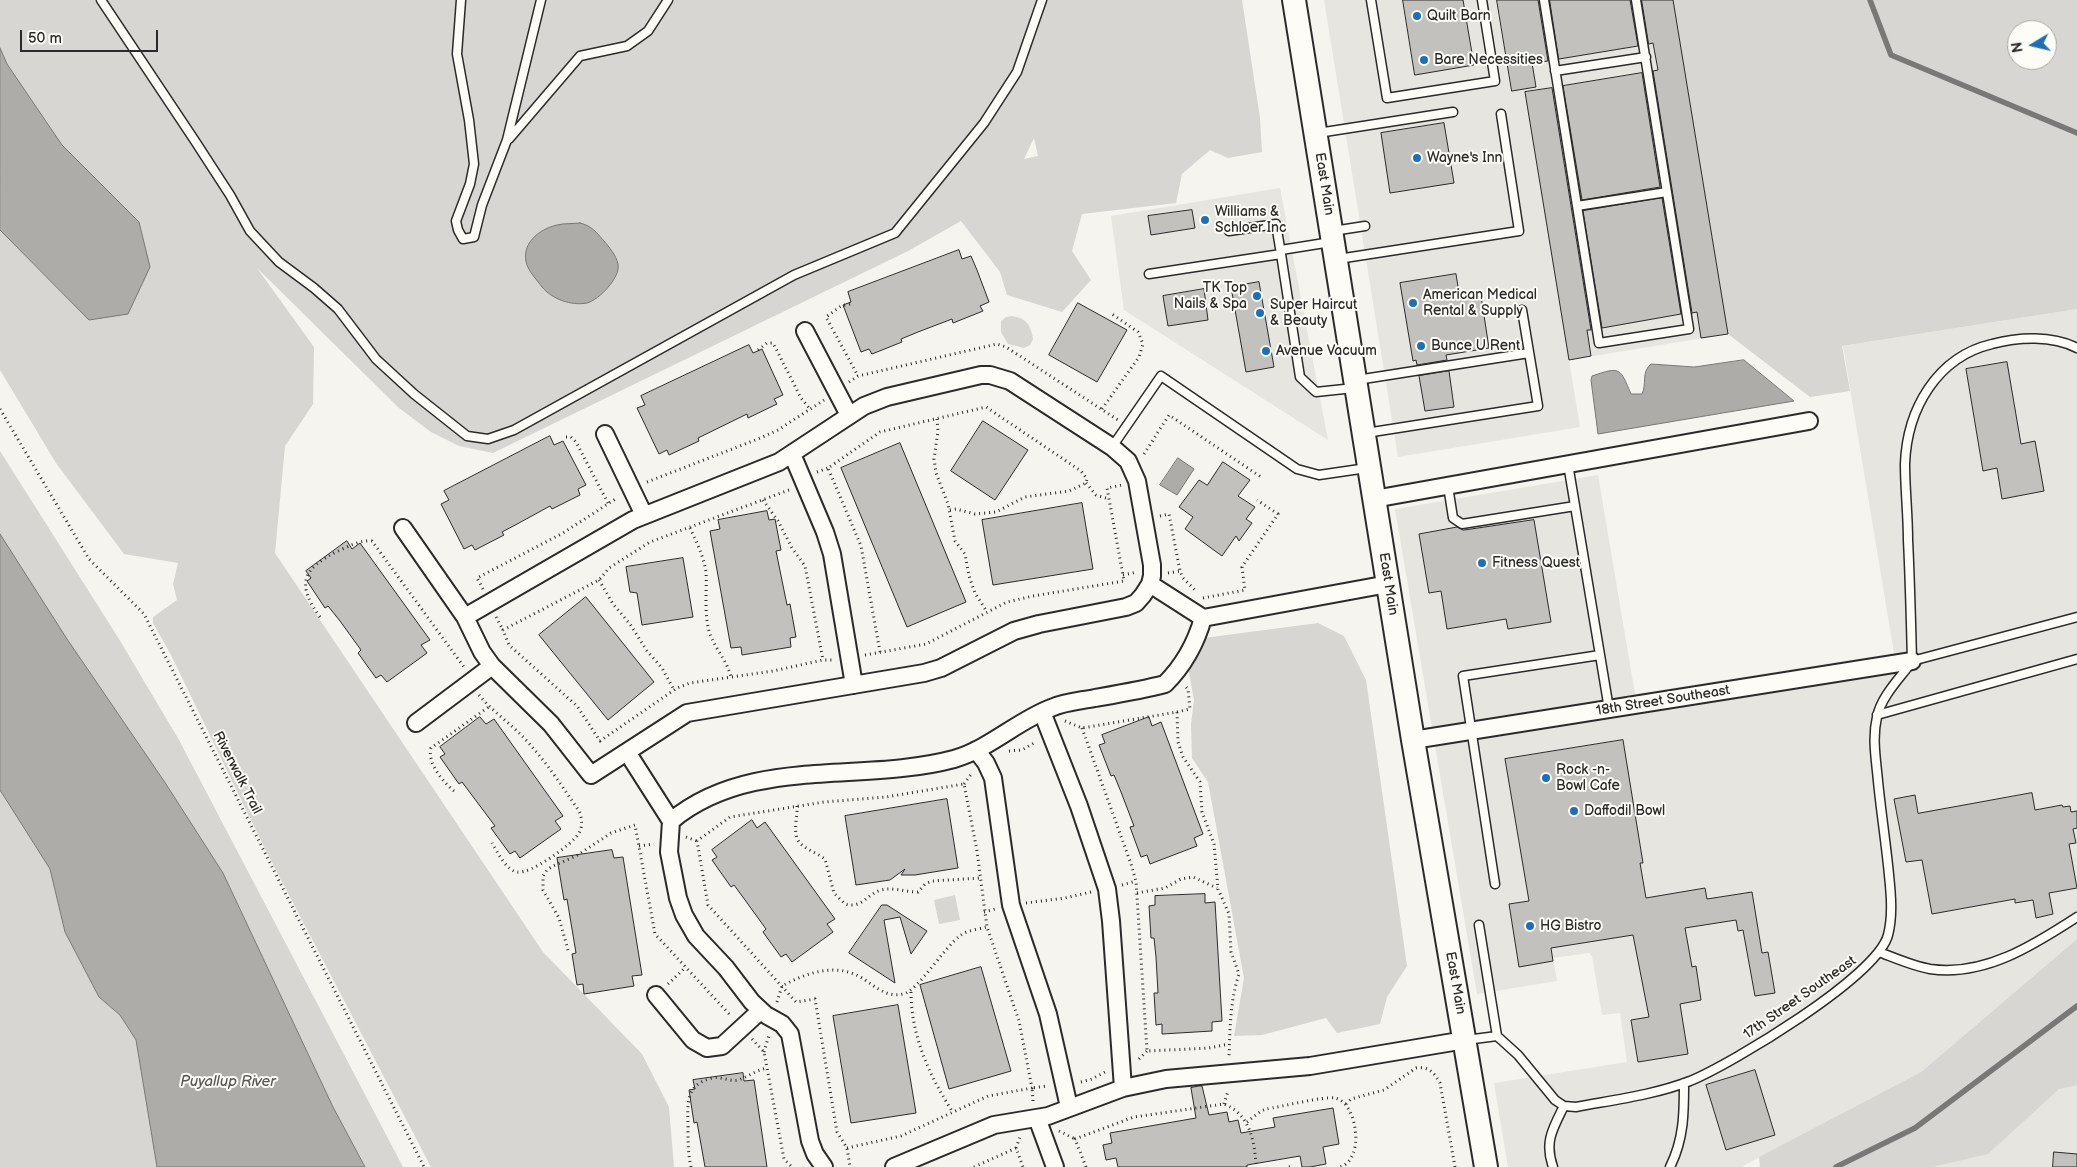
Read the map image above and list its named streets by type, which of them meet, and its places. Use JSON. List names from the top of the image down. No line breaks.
{"streets":{"main road":["East Main"],"street":["18th Street Southeast"],"lane":["17th Street Southeast"],"path":["Riverwalk Trail"]},"crossings":[["East Main","18th Street Southeast"],["18th Street Southeast","17th Street Southeast"]],"water":["Puyallup River"],"places":["Quilt Barn","Bare Necessities","Wayne's Inn","Williams & Schloer Inc","TK Top Nails & Spa","American Medical Rental & Supply","Super Haircut & Beauty","Bunce U Rent","Avenue Vacuum","Fitness Quest","Rock -n- Bowl Cafe","Daffodil Bowl","HG Bistro"],"scale_bar":"50 m","north":"left"}
